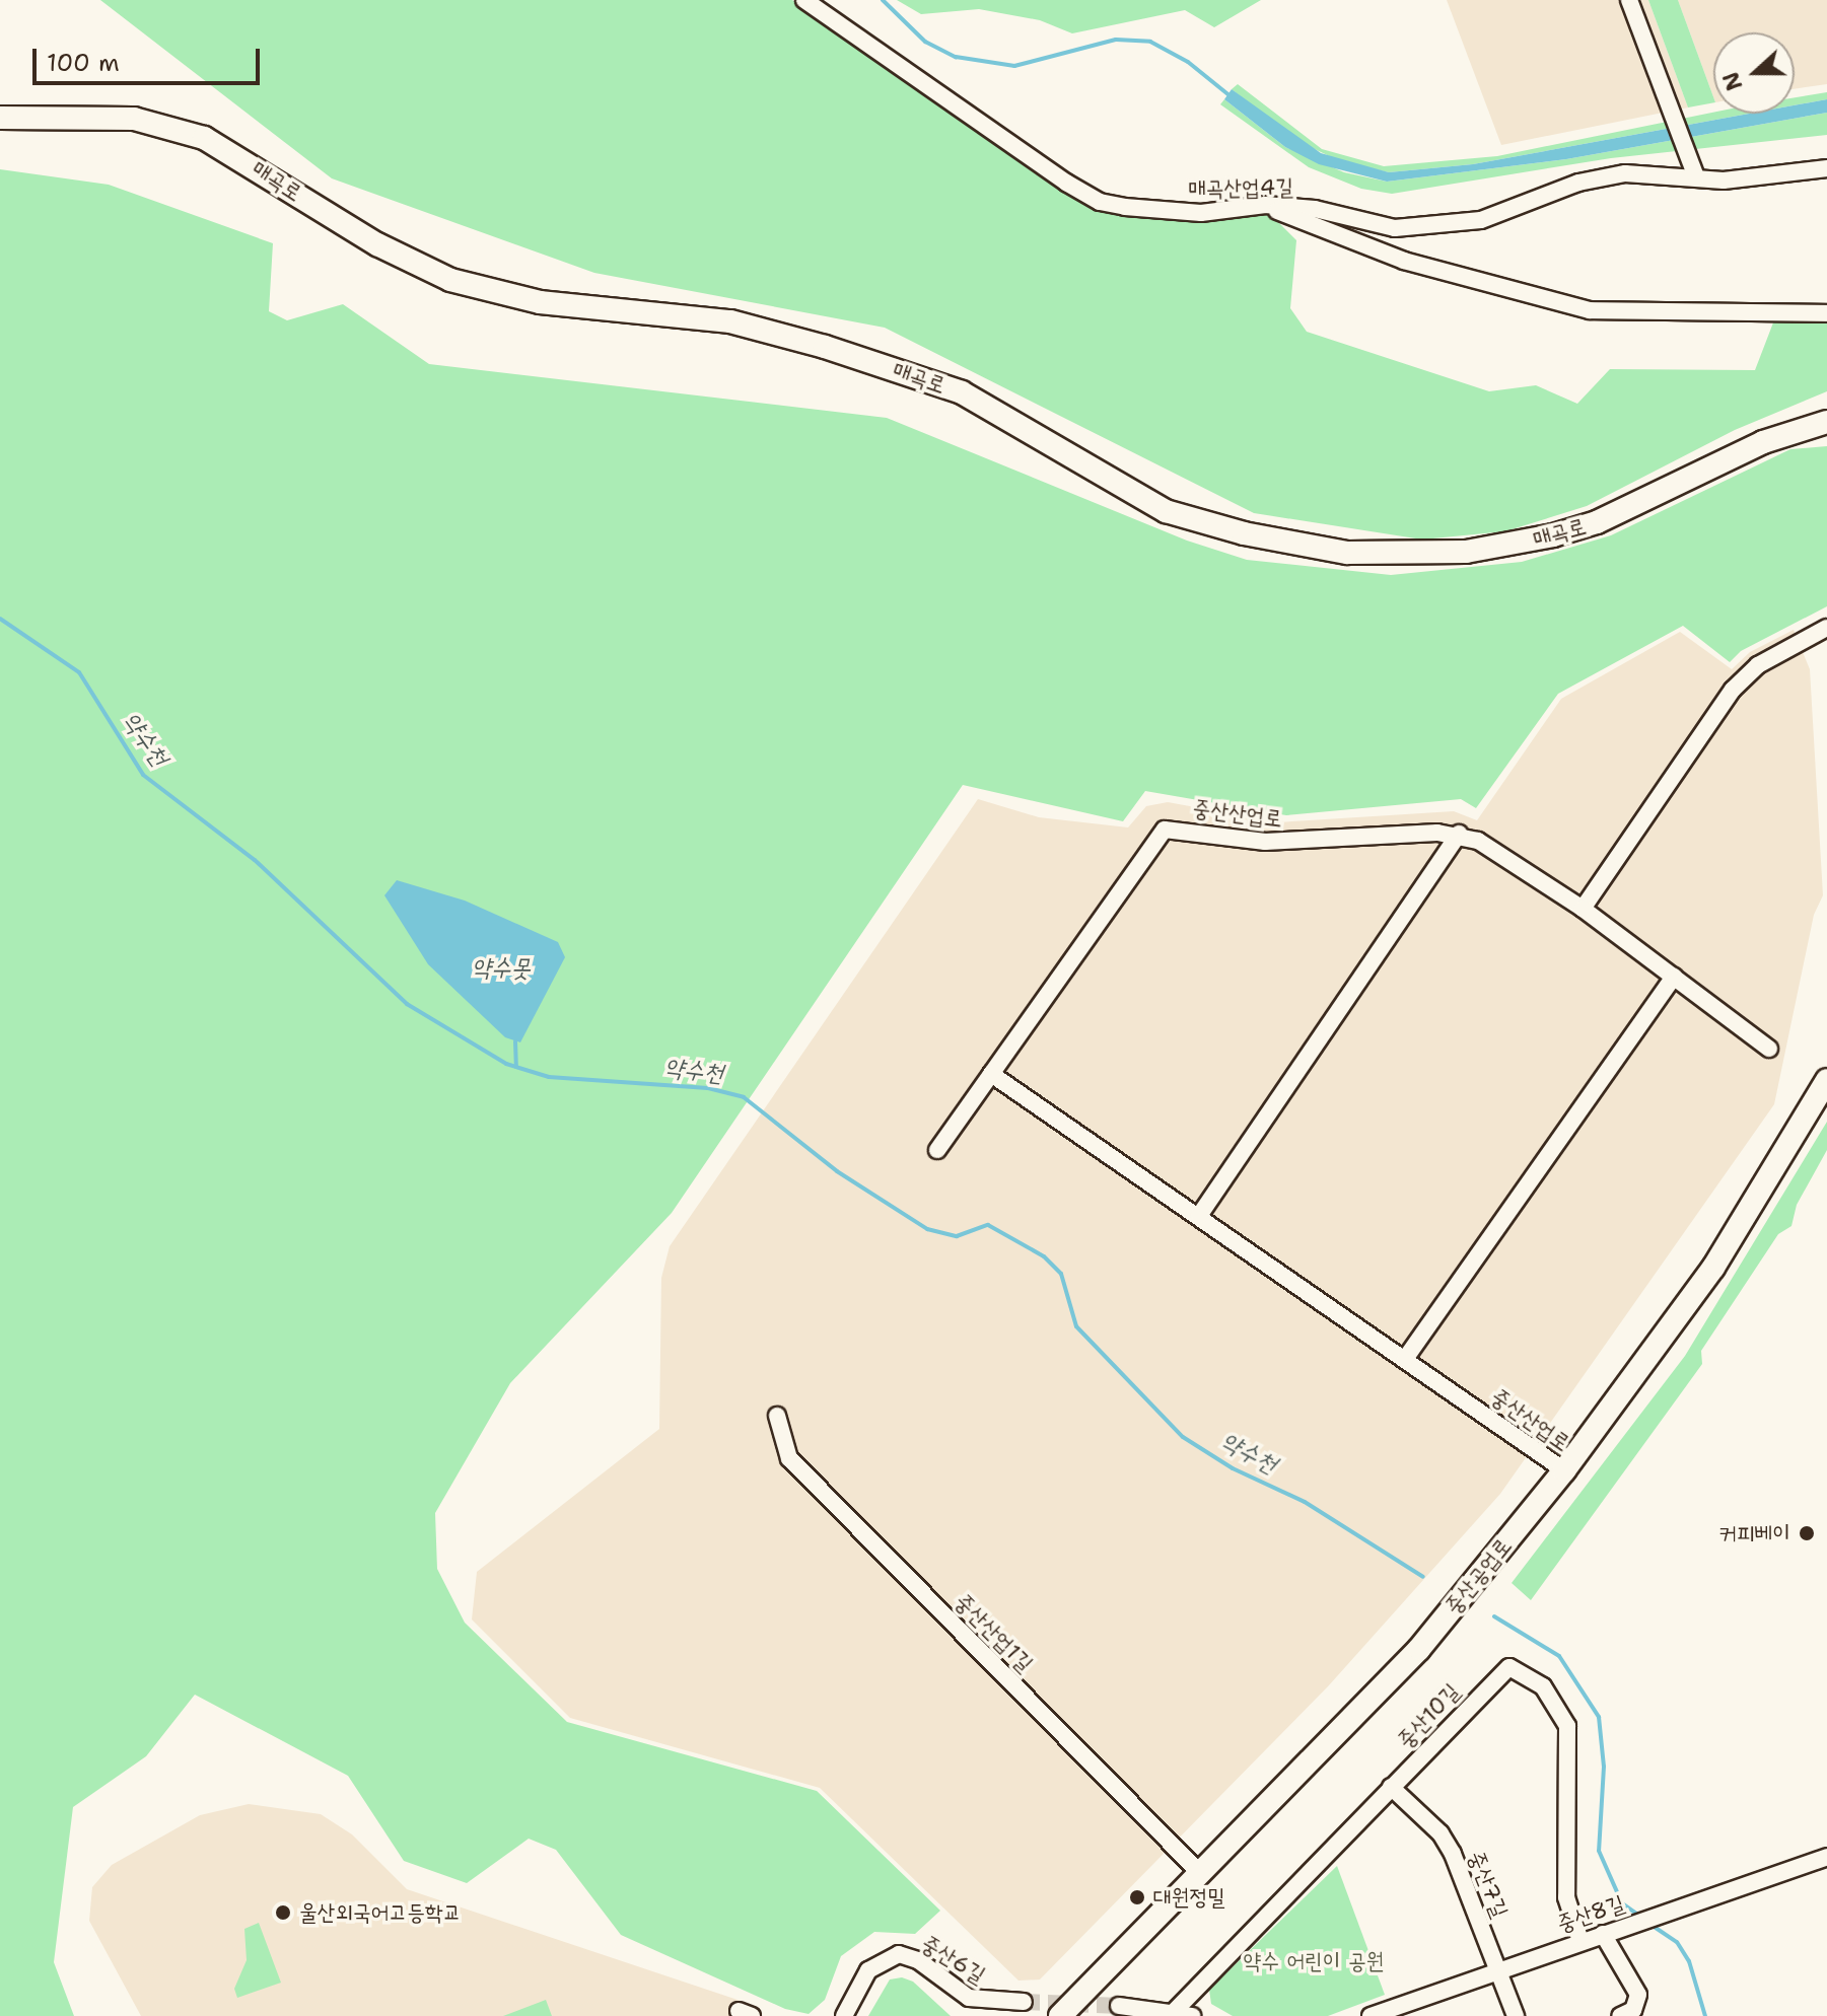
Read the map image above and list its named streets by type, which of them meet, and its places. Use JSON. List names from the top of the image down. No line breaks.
{"streets":{"street":["매곡로","매곡산업4길","중산산업로","중산공업로","중산산업1길","중산10길","중산7길","중산8길","중산6길"]},"crossings":[["중산산업로","중산공업로"],["중산공업로","중산산업1길"],["중산10길","중산7길"],["중산10길","중산8길"],["중산7길","중산8길"]],"water":["약수천","약수못"],"parks":["약수 어린이 공원"],"places":["커피베이","대원정밀","울산외국어고등학교"],"scale_bar":"100 m","north":"left"}
